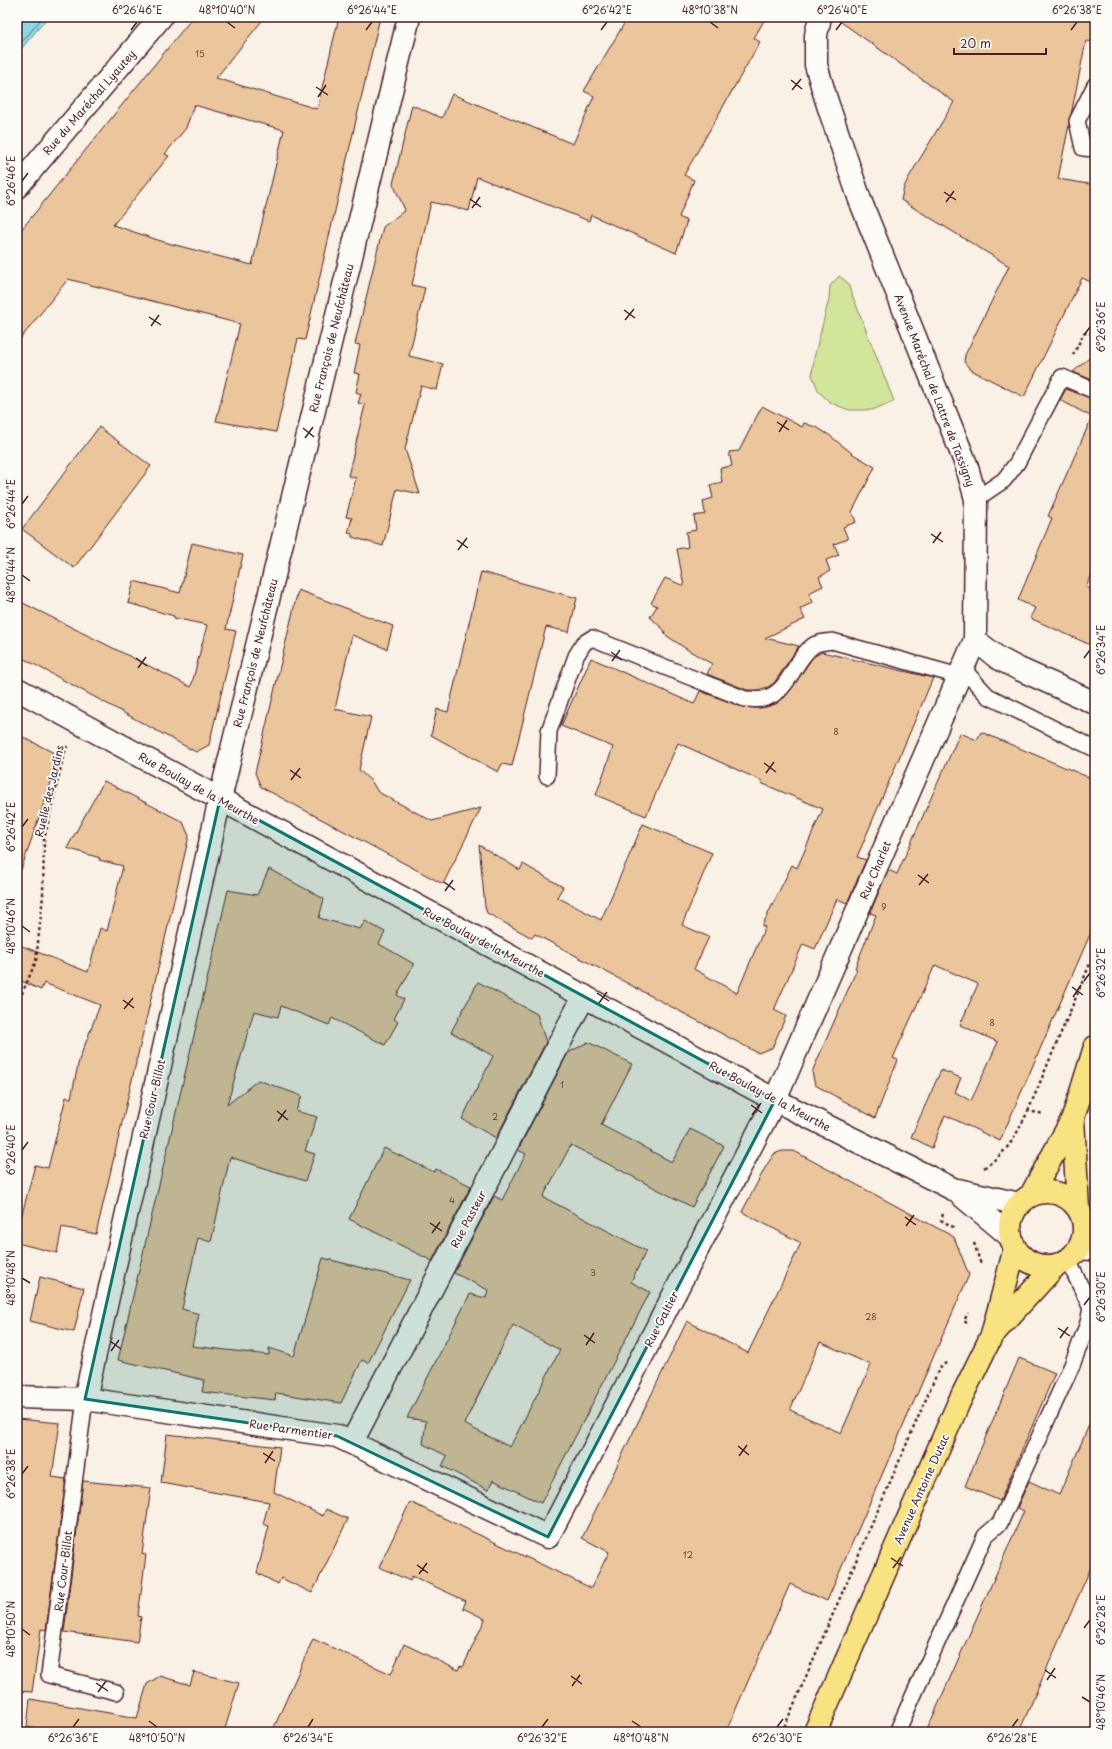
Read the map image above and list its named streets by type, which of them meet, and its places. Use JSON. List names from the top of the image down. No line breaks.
{"streets":{"main road":["Avenue Antoine Dutac"],"street":["Rue du Maréchal Lyautey","Rue François de Neufchâteau","Avenue Maréchal de Lattre de Tassigny","Rue Boulay de la Meurthe","Rue Charlet","Rue Cour-Billot","Rue Pasteur","Rue Galtier","Rue Parmentier"],"path":["Ruelle des Jardins"]},"crossings":[["Rue François de Neufchâteau","Rue Boulay de la Meurthe"],["Rue François de Neufchâteau","Rue Cour-Billot"],["Avenue Maréchal de Lattre de Tassigny","Rue Charlet"],["Rue Boulay de la Meurthe","Ruelle des Jardins"],["Rue Boulay de la Meurthe","Rue Charlet"],["Rue Boulay de la Meurthe","Rue Cour-Billot"],["Rue Boulay de la Meurthe","Rue Pasteur"],["Rue Boulay de la Meurthe","Rue Galtier"],["Rue Boulay de la Meurthe","Avenue Antoine Dutac"],["Rue Charlet","Rue Galtier"],["Rue Cour-Billot","Rue Parmentier"],["Rue Pasteur","Rue Parmentier"],["Rue Galtier","Rue Parmentier"]],"house_numbers":["15","8","9","8","1","2","4","3","28","12"],"scale_bar":"20 m","coordinates":["6°26'46\"E","48°10'40\"N","6°26'44\"E","6°26'42\"E","48°10'38\"N","6°26'40\"E","6°26'38\"E","6°26'36\"E","48°10'44\"N","6°26'34\"E","48°10'46\"N","6°26'32\"E","48°10'48\"N","6°26'30\"E","6°26'28\"E","48°10'50\"N"]}
